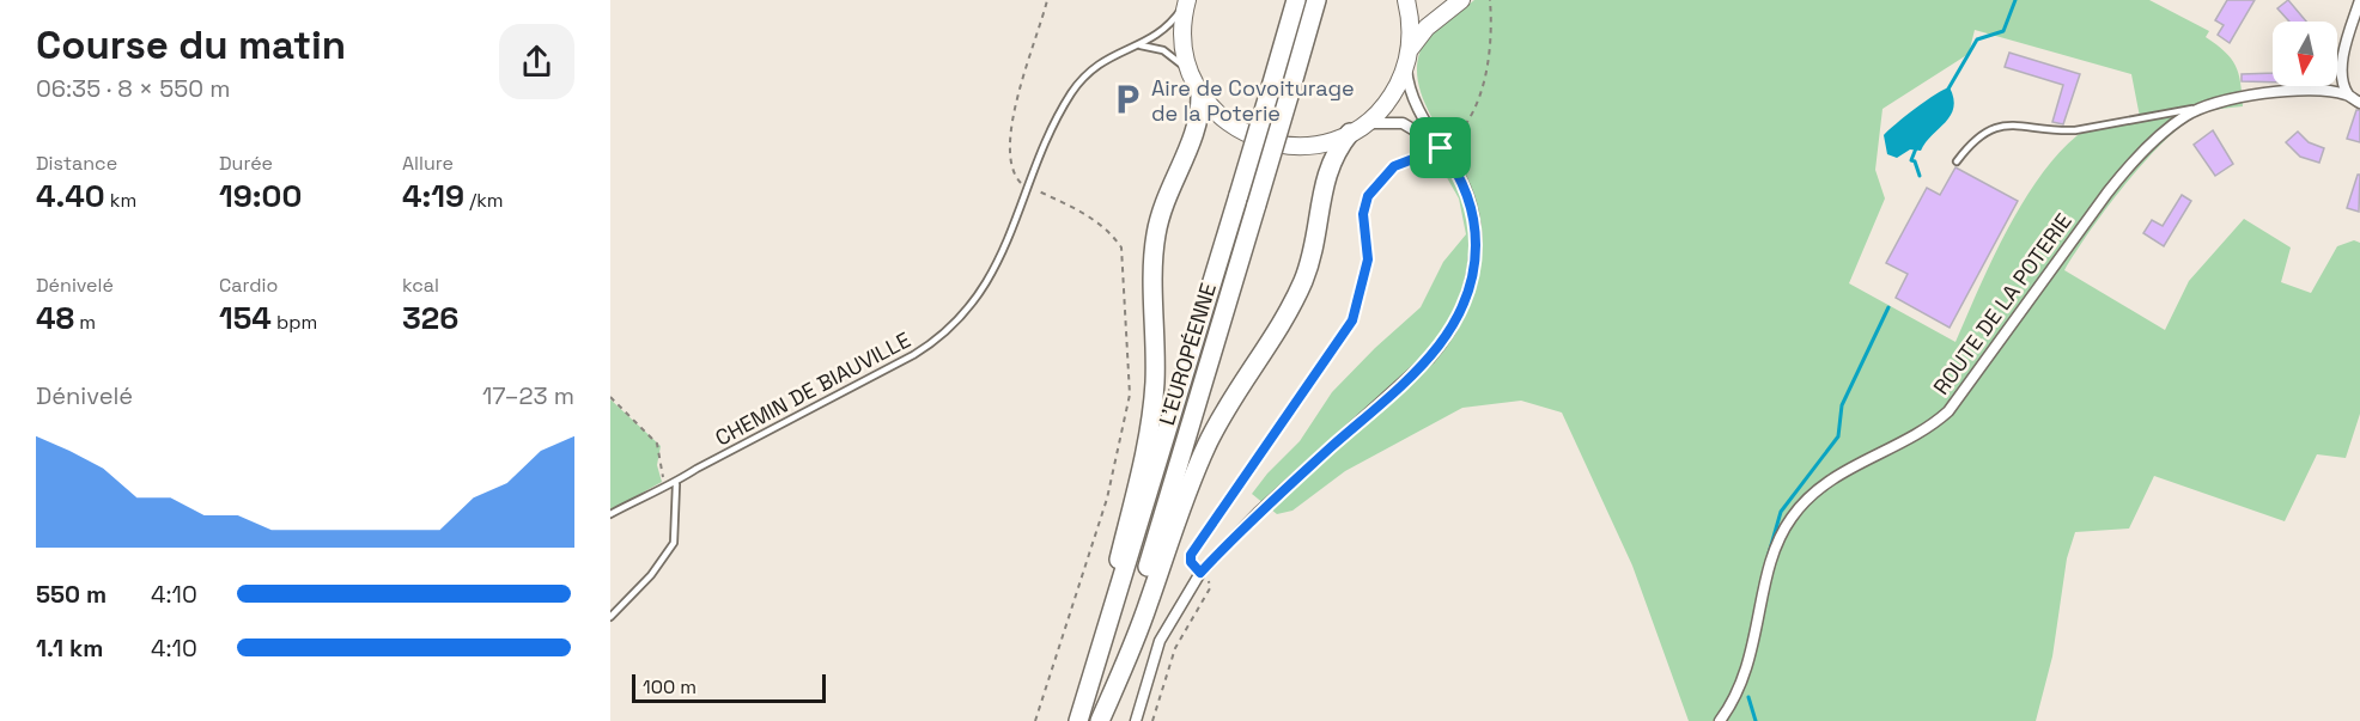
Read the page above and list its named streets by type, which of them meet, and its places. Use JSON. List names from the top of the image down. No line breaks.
{"streets":{"highway":["L'EUROPÉENNE"],"street":["ROUTE DE LA POTERIE"],"lane":["CHEMIN DE BIAUVILLE"]},"places":{"parking":["Aire de Covoiturage de la Poterie"]},"scale_bar":"100 m","north":"bottom","page":{"heading":["Course du matin","06:35 · 8 × 550 m"],"stats":[["Distance","4.40 km"],["Durée","19:00"],["Allure","4:19 /km"],["Dénivelé","48 m"],["Cardio","154 bpm"],["kcal","326"]],"chart":["Dénivelé","17–23 m"],"list":[{"name":"550 m","note":"4:10"},{"name":"1.1 km","note":"4:10"}],"scale":"100 m"}}
